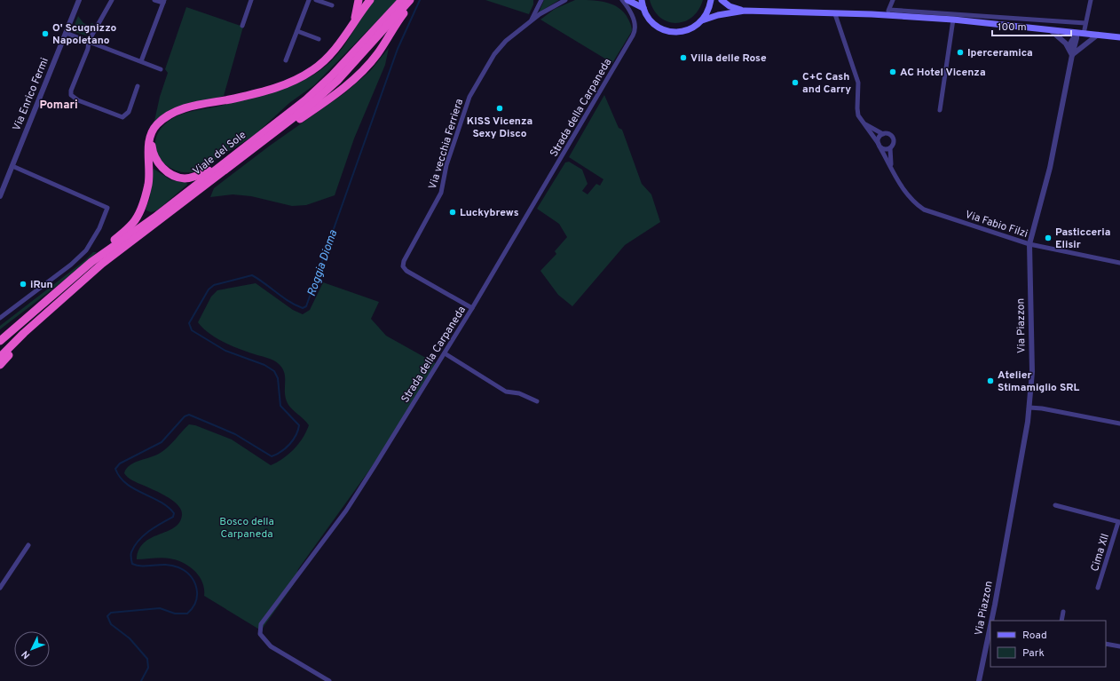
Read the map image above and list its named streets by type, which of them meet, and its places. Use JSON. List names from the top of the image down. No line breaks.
{"streets":{"highway":["Viale del Sole"],"street":["Via Enrico Fermi","Strada della Carpaneda","Via vecchia Ferriera","Via Fabio Filzi","Via Piazzon","Cima XII"]},"crossings":[["Strada della Carpaneda","Via vecchia Ferriera"],["Via Fabio Filzi","Via Piazzon"]],"districts":["Pomari"],"water":["Roggia Dioma"],"parks":["Bosco della Carpaneda"],"places":["O' Scugnizzo Napoletano","Iperceramica","Villa delle Rose","AC Hotel Vicenza","C+C Cash and Carry","KISS Vicenza Sexy Disco","Luckybrews","Pasticceria Elisir","iRun","Atelier Stimamiglio SRL"],"legend":["Road","Park"],"scale_bar":"100 m","north":"bottom left"}
